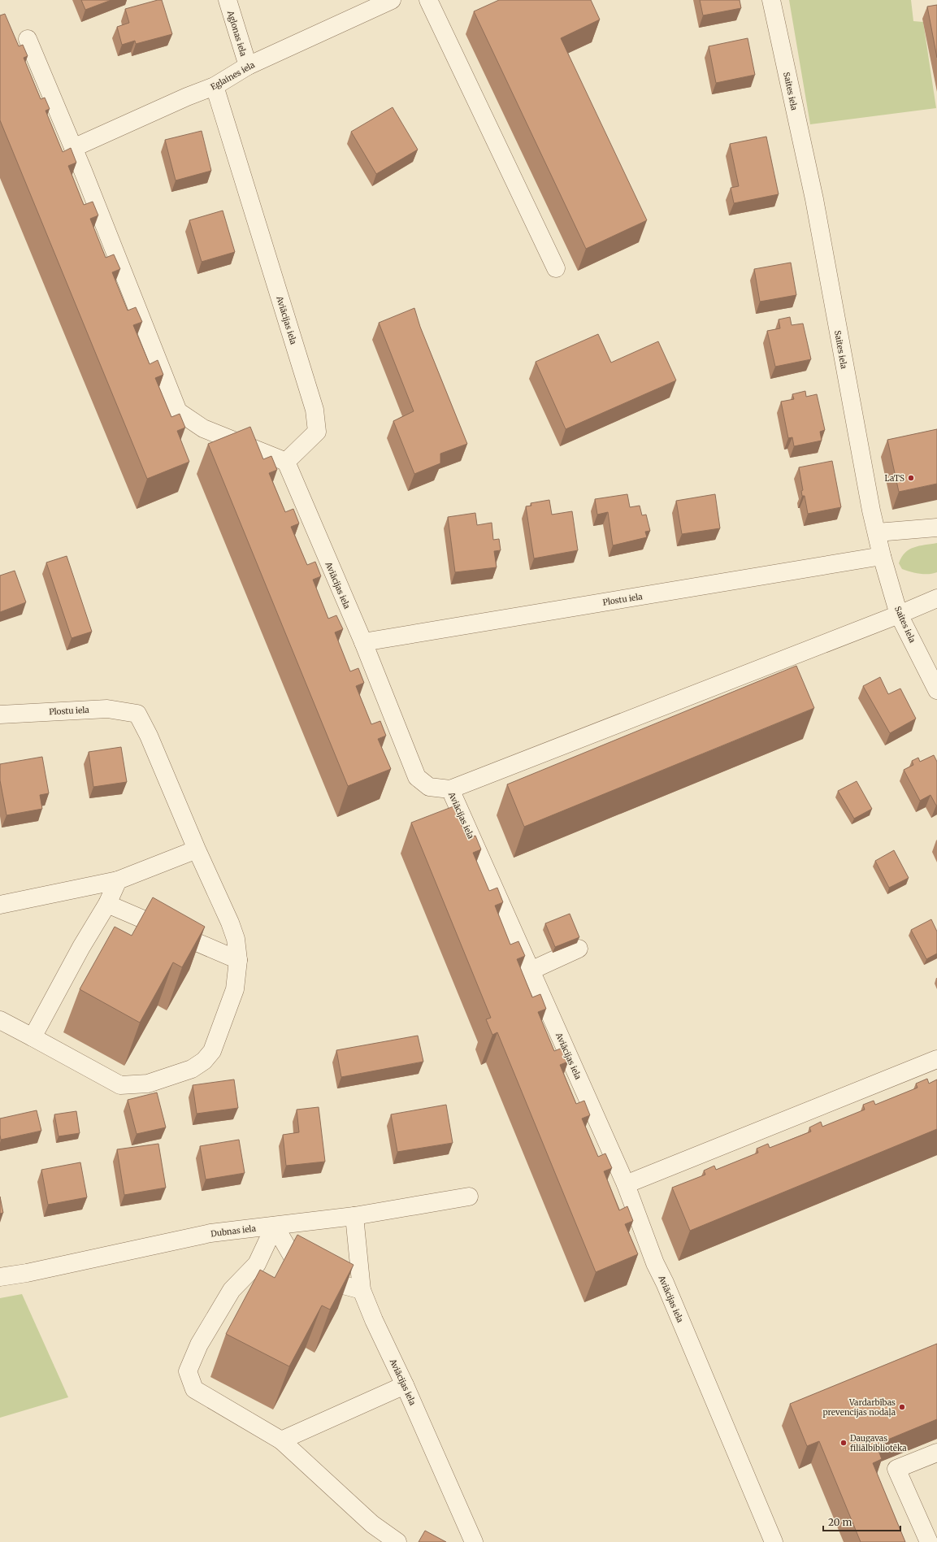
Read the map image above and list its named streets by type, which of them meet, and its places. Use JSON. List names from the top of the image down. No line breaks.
{"streets":{"street":["Aglonas iela","Eglaines iela","Saites iela","Aviācijas iela","Plostu iela","Dubnas iela"]},"crossings":[["Aglonas iela","Eglaines iela"],["Eglaines iela","Aviācijas iela"],["Saites iela","Plostu iela"],["Aviācijas iela","Plostu iela"],["Aviācijas iela","Dubnas iela"]],"places":["LaTS","Vardarbības prevencijas nodaļa","Daugavas filiālbibliotēka"],"scale_bar":"20 m"}
